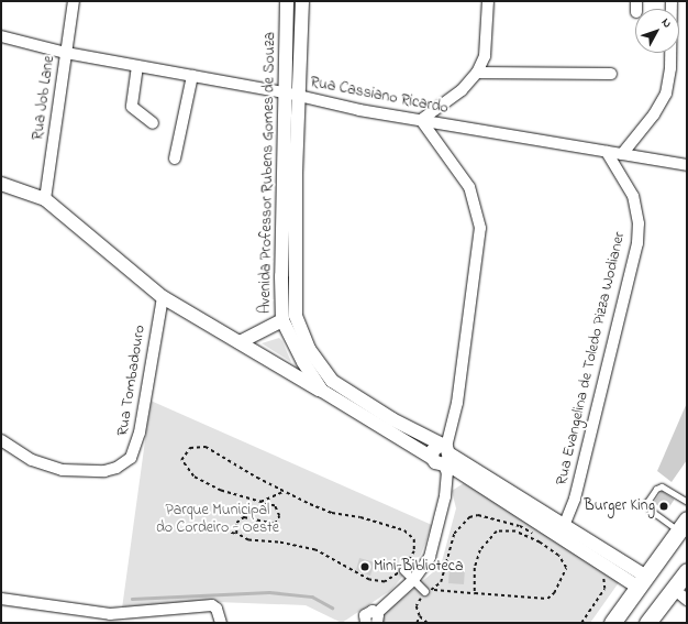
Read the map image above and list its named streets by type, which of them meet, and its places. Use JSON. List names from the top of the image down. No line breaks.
{"streets":{"street":["Rua Cassiano Ricardo","Rua Job Lane","Avenida Professor Rubens Gomes de Souza","Rua Evangelina de Toledo Pizza Wodianer","Rua Tombadouro"]},"crossings":[["Rua Cassiano Ricardo","Rua Job Lane"],["Rua Cassiano Ricardo","Avenida Professor Rubens Gomes de Souza"],["Rua Cassiano Ricardo","Rua Evangelina de Toledo Pizza Wodianer"],["Avenida Professor Rubens Gomes de Souza","Rua Evangelina de Toledo Pizza Wodianer"]],"parks":["Parque Municipal do Cordeiro - Oeste"],"places":["Burger King","Mini-Biblioteca"],"north":"top right"}
